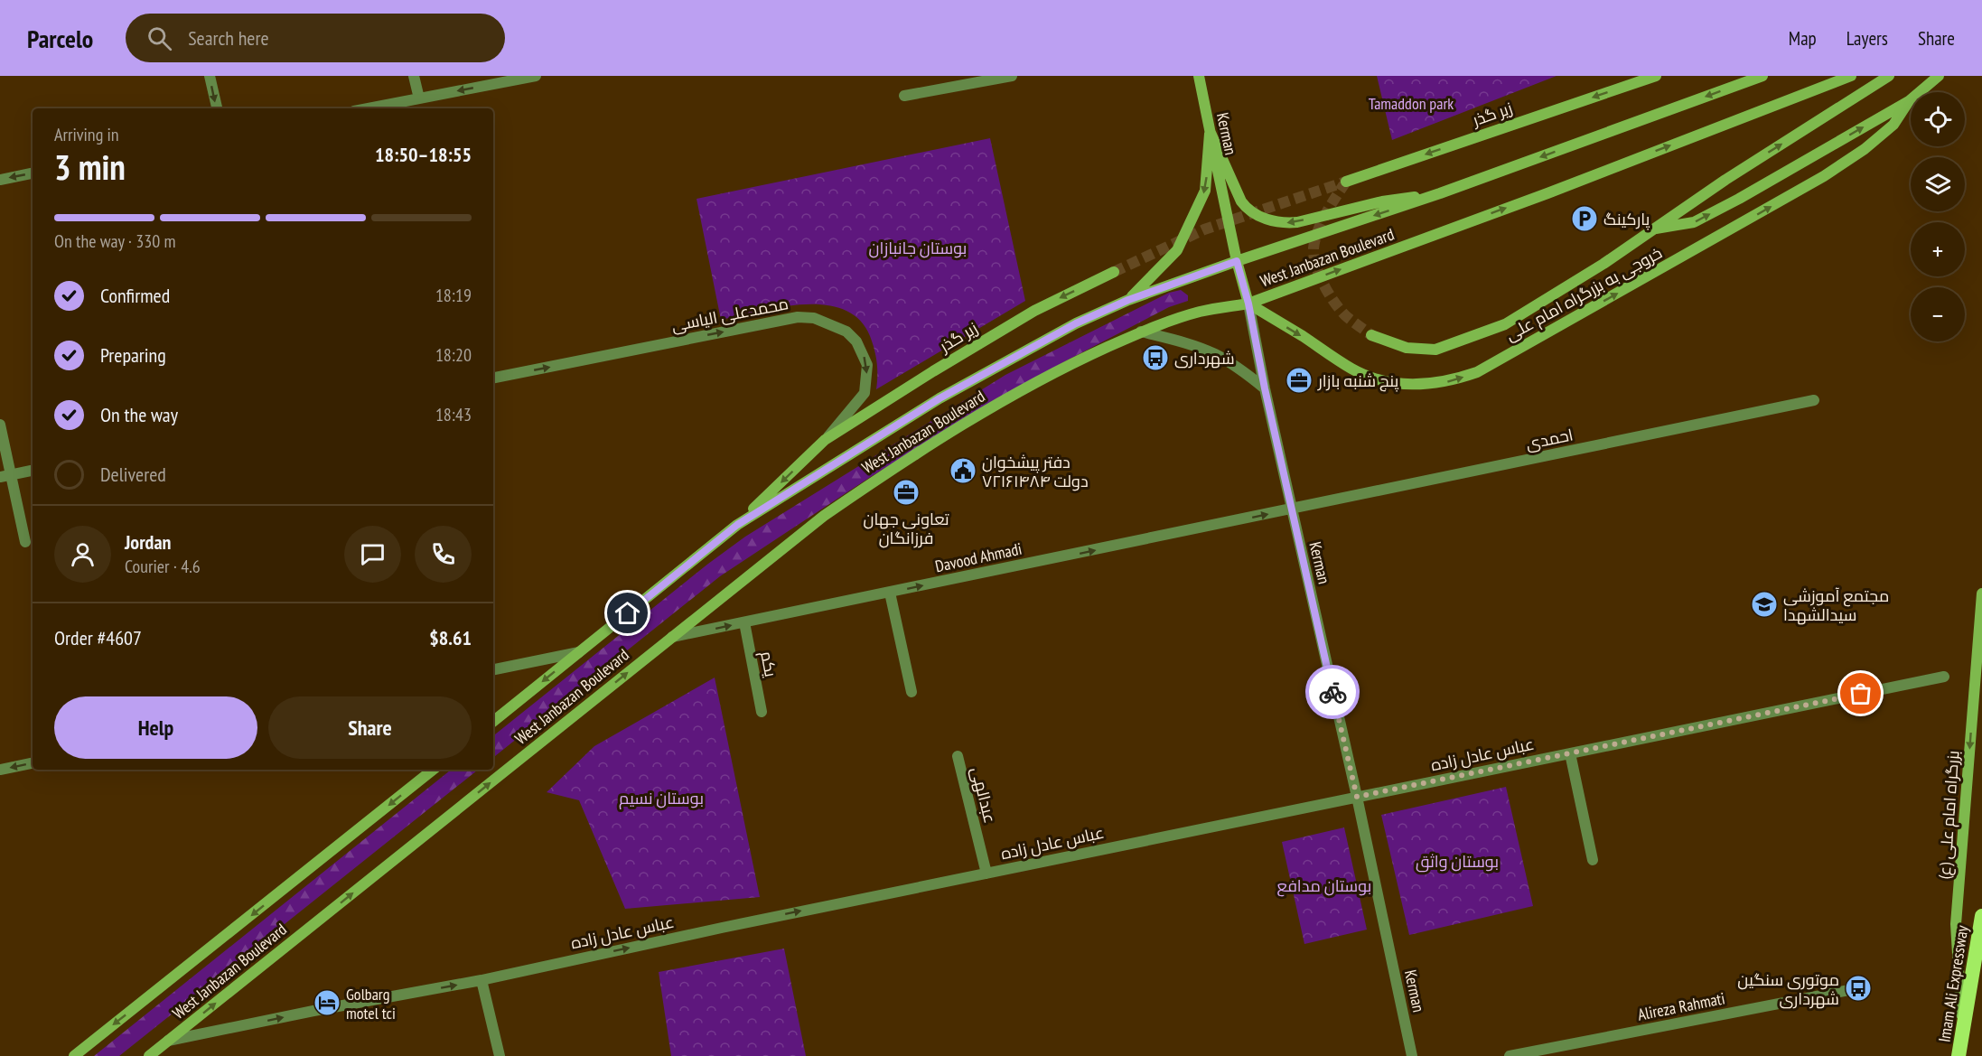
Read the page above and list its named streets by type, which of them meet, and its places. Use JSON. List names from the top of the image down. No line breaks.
{"streets":{"highway":["Imam Ali Expressway"],"main road":["زیر گذر","Kerman","West Janbazan Boulevard","خروجی به بزرگراه امام علی","بزرگراه امام علی (ع)"],"street":["محمدعلی الیاسی","احمدی","Davood Ahmadi","یکم","عباس عادل زاده","عبدالهی","Alireza Rahmati"]},"crossings":[["زیر گذر","West Janbazan Boulevard"],["زیر گذر","محمدعلی الیاسی"],["Kerman","West Janbazan Boulevard"],["Kerman","خروجی به بزرگراه امام علی"],["Kerman","احمدی"],["Kerman","Davood Ahmadi"],["Kerman","عباس عادل زاده"],["West Janbazan Boulevard","خروجی به بزرگراه امام علی"],["West Janbazan Boulevard","Davood Ahmadi"],["West Janbazan Boulevard","عباس عادل زاده"],["احمدی","Davood Ahmadi"],["Davood Ahmadi","یکم"],["عباس عادل زاده","عبدالهی"],["بزرگراه امام علی (ع)","Imam Ali Expressway"]],"one_way":["زیر گذر","Davood Ahmadi","عباس عادل زاده","بزرگراه امام علی (ع)"],"parks":["Tamaddon park","بوستان جانبازان","بوستان نسیم","بوستان واثق","بوستان مدافع"],"places":{"parking":["پارکینگ"],"bus stop":["شهرداری","موتوری سنگین شهرداری"],"office":["پنج شنبه بازار","تعاونی جهان فرزانگان"],"public building":["دفتر پیشخوان دولت ۷۲۱۶۱۴۸۴"],"school or university":["مجتمع آموزشی سیدالشهدا"],"hotel":["Golbarg motel tci"]},"page":{"header":"Parcelo","search":"Search here","nav":["Map","Layers","Share"],"map_buttons":["+","−"],"heading":["3 min","Arriving in","18:50–18:55"],"panel":["Jordan","Courier · 4.6","Order #4607","$8.61"],"bar":"On the way · 330 m","list":[["Confirmed","18:19"],["Preparing","18:20"],["On the way","18:43"],"Delivered"],"buttons":["Help","Share"]}}
